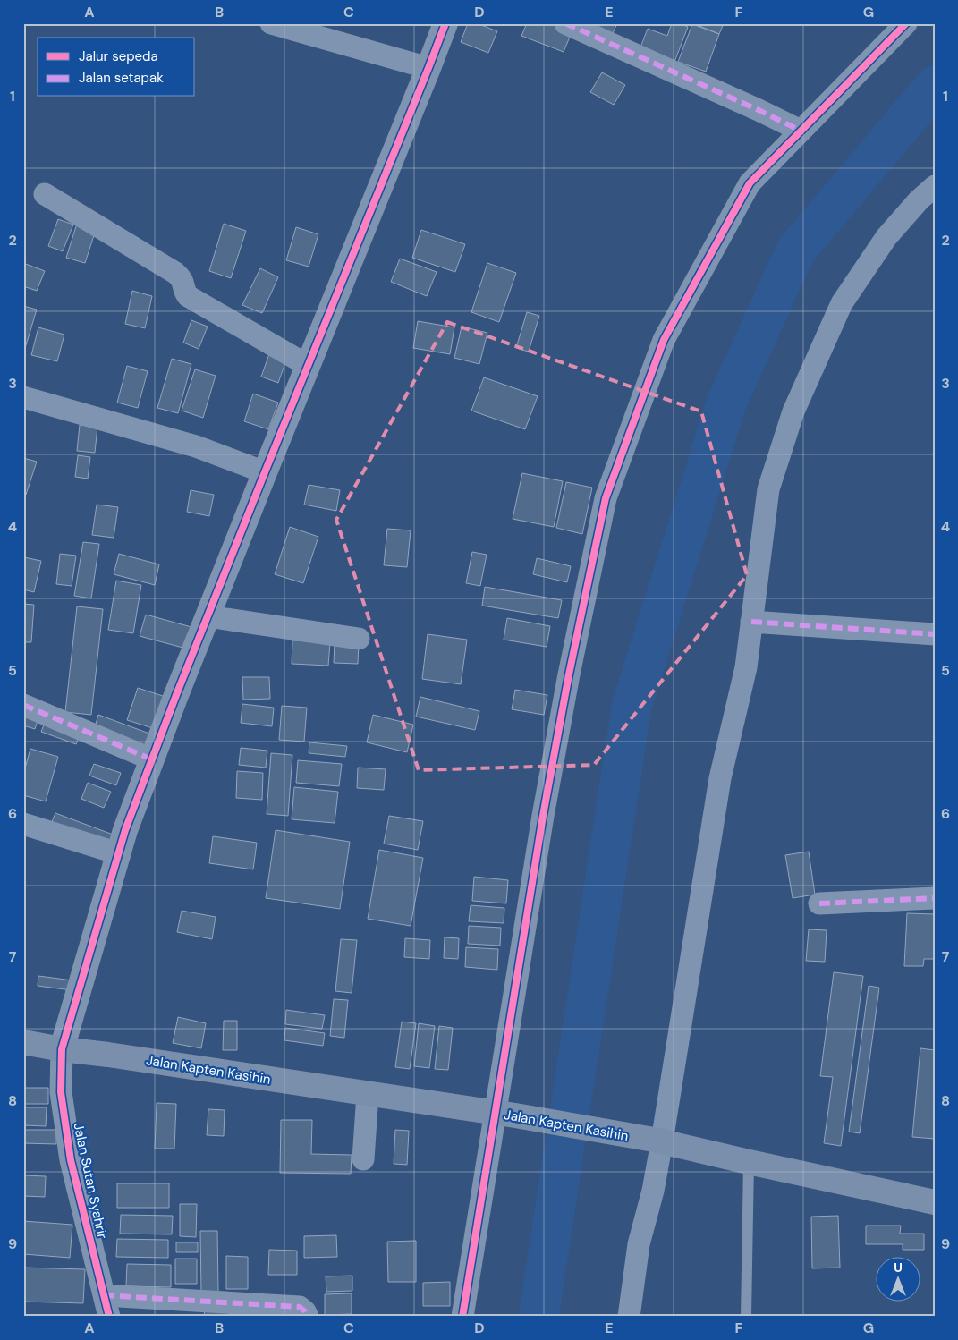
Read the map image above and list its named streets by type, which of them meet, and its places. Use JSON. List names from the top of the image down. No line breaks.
{"streets":{"main road":["Jalan Kapten Kasihin"],"street":["Jalan Sutan Syahrir"]},"crossings":[["Jalan Kapten Kasihin","Jalan Sutan Syahrir"]],"legend":["Jalur sepeda","Jalan setapak"],"north":"top","grid":{"columns":["A","B","C","D","E","F","G"],"rows":["1","2","3","4","5","6","7","8","9"]}}
